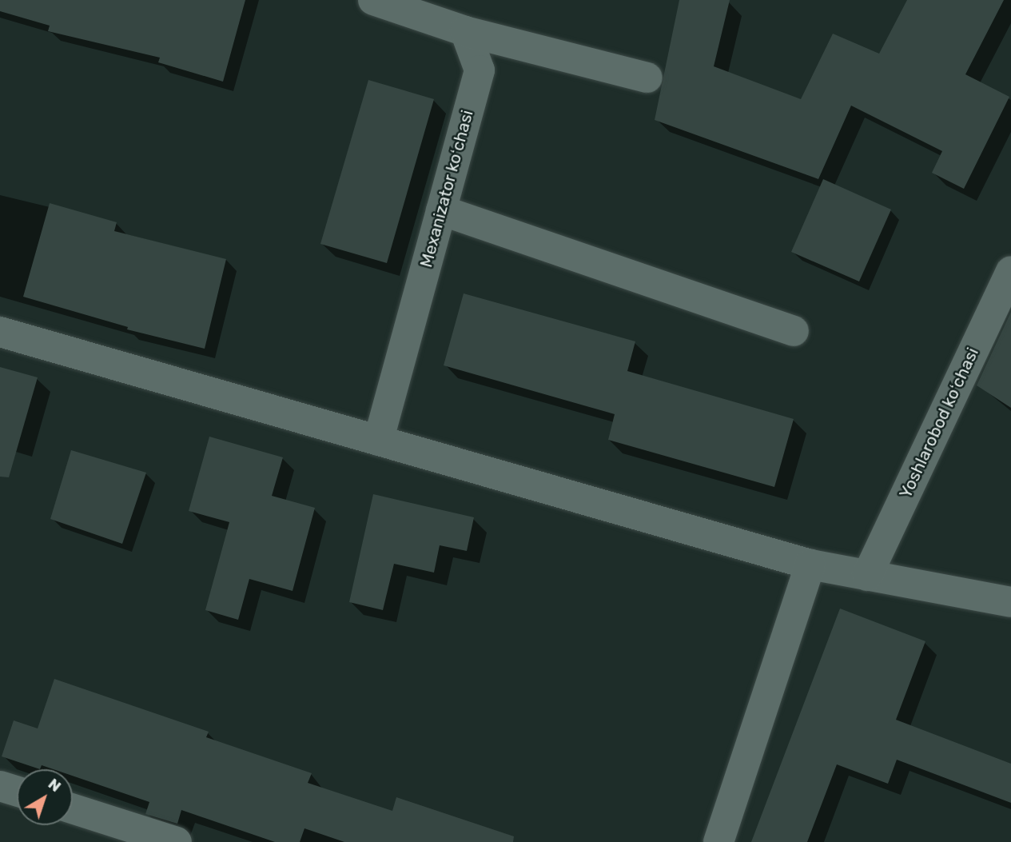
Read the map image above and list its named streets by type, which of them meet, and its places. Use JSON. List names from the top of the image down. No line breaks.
{"streets":{"street":["Mexanizator koʻchasi","Yoshlarobod koʻchasi"]},"north":"top right"}
